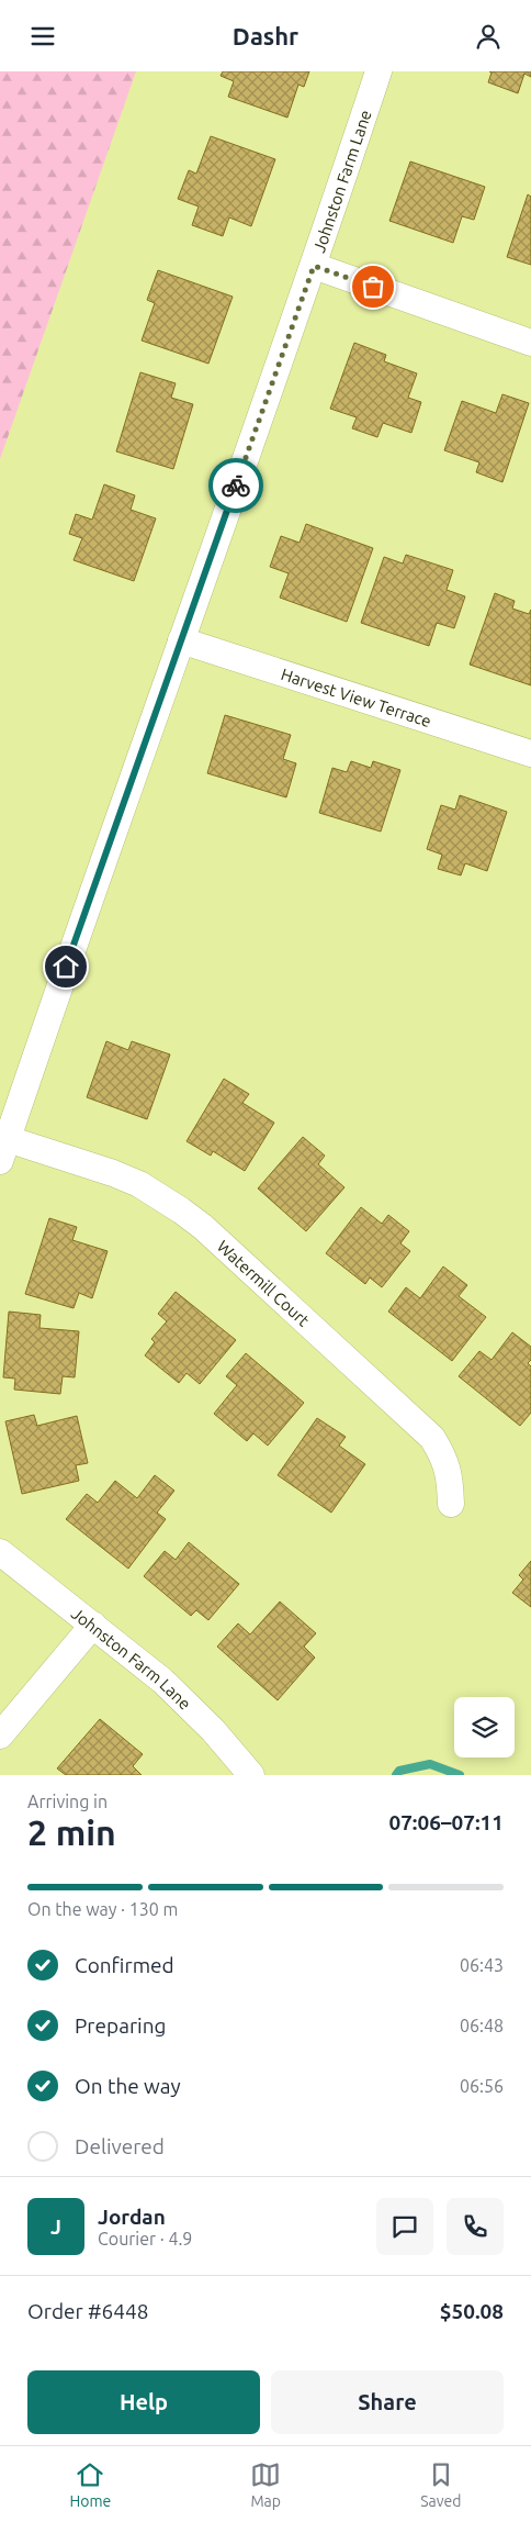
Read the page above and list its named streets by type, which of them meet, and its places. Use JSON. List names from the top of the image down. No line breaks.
{"streets":{"street":["Johnston Farm Lane","Harvest View Terrace","Watermill Court"]},"crossings":[["Johnston Farm Lane","Harvest View Terrace"],["Johnston Farm Lane","Watermill Court"]],"page":{"header":"Dashr","heading":["2 min","Arriving in","07:06–07:11"],"panel":["Jordan","Courier · 4.9","Order #6448","$50.08"],"bar":"On the way · 130 m","list":[["Confirmed","06:43"],["Preparing","06:48"],["On the way","06:56"],"Delivered"],"round":"J","buttons":["Help","Share"],"tabs":["Home","Map","Saved"]}}
